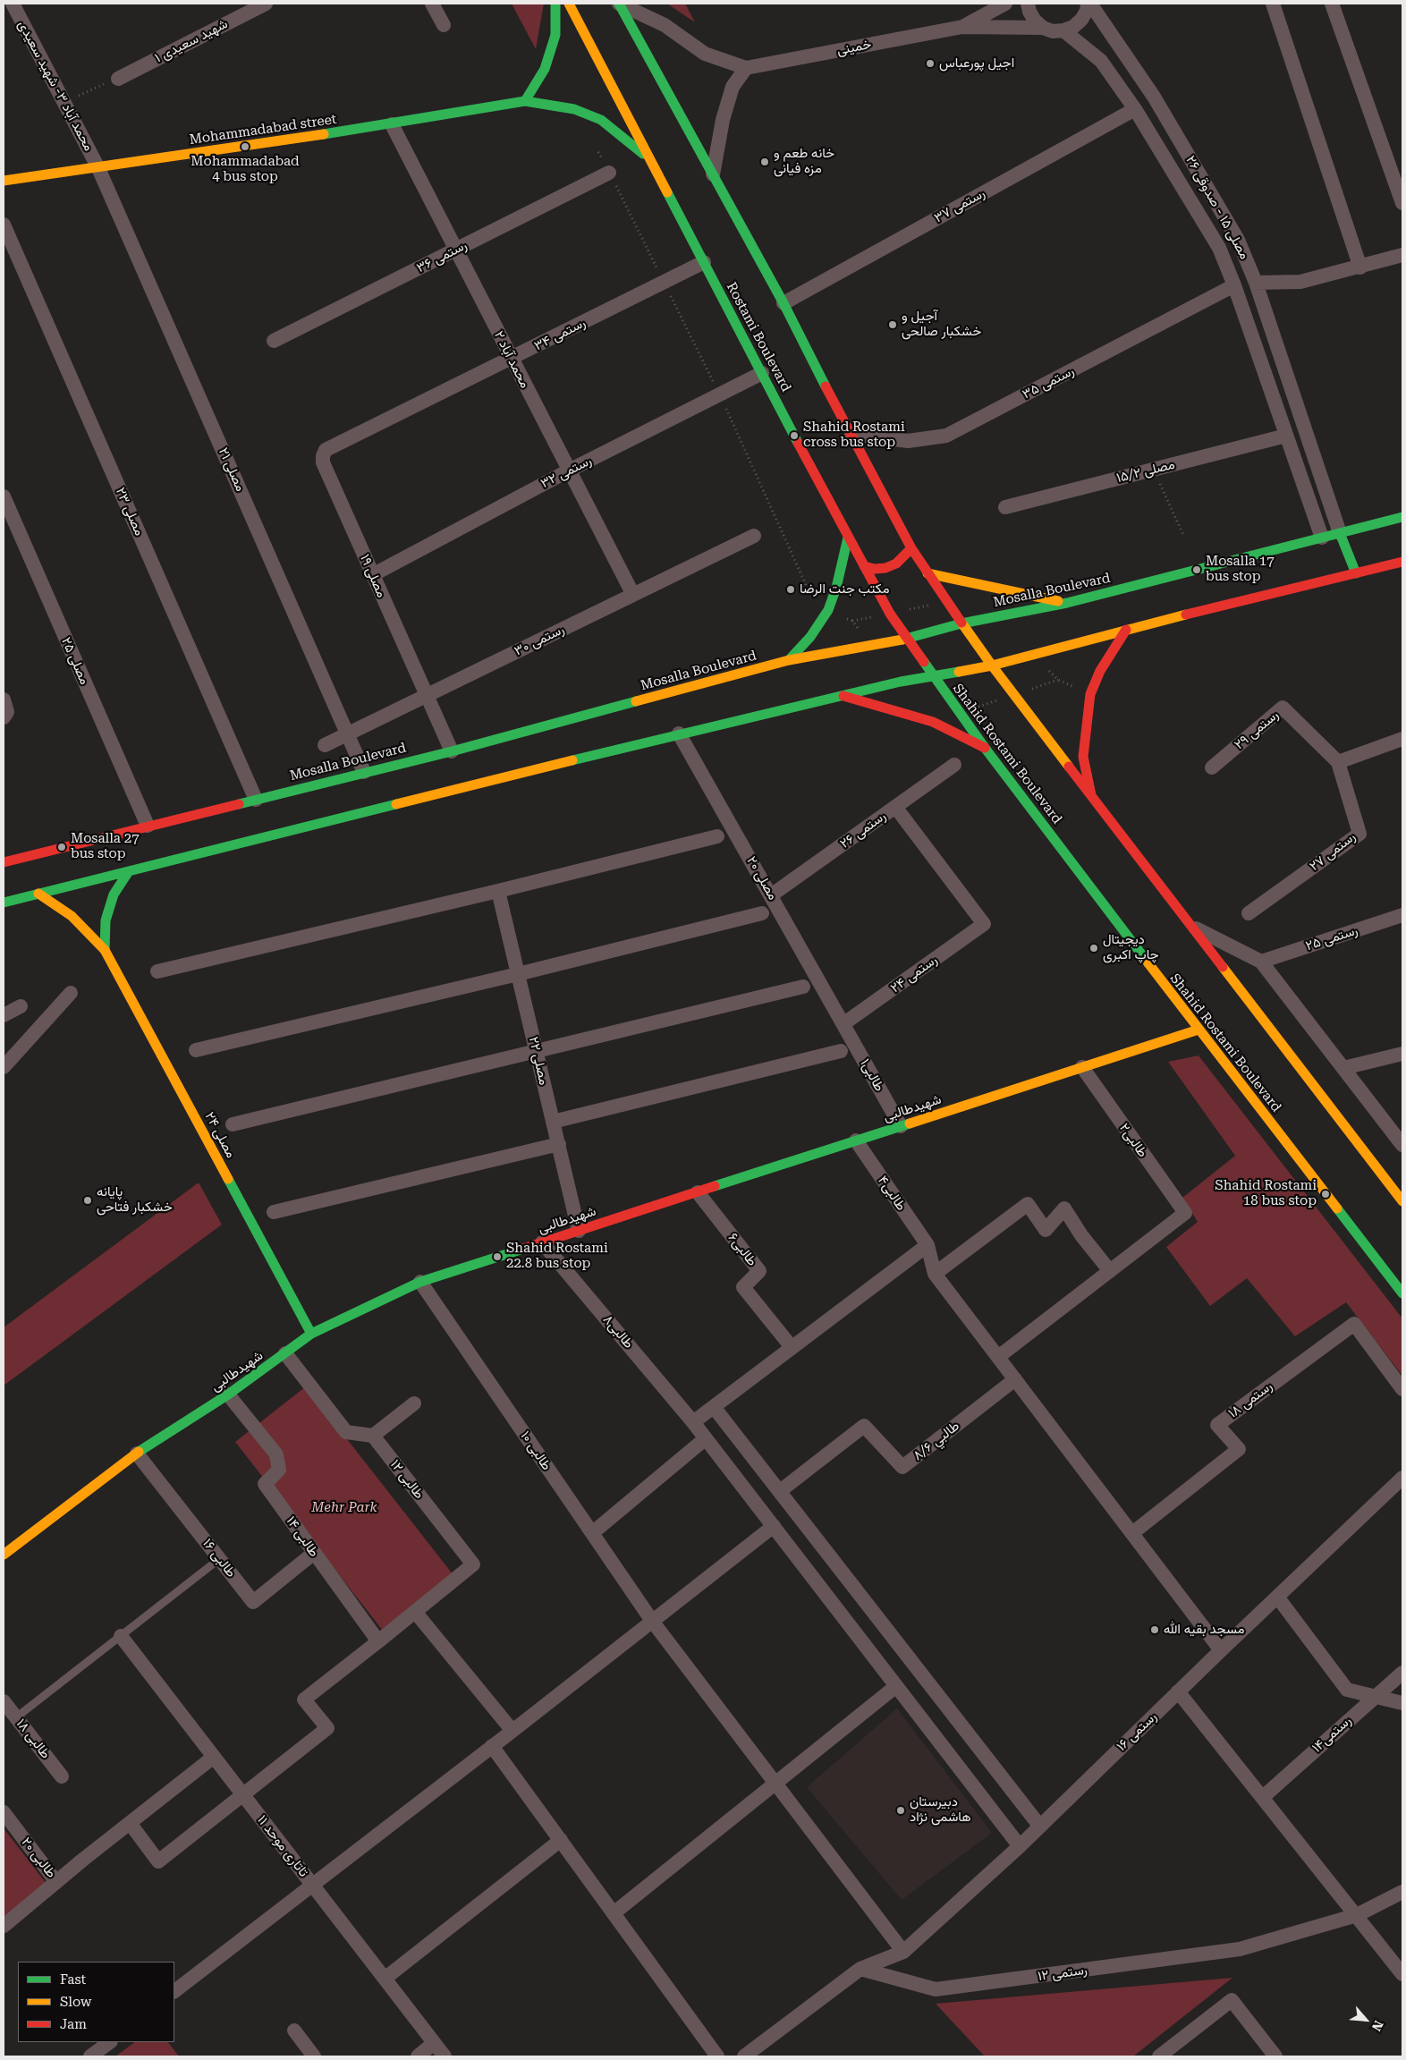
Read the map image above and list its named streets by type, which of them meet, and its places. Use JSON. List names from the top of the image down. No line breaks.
{"streets":{"main road":["Mohammadabad street","Rostami Boulevard","Mosalla Boulevard","Shahid Rostami Boulevard","شهیدطالبی","مصلی ۲۴"],"street":["شهید سعیدی ۱","خمینی","محمد آباد ۳- شهید سعیدی","رستمی ۳۷","مصلی ۱۵ - صدوقی ۲۶","رستمی ۳۶","رستمی ۳۴","محمد آباد ۲","رستمی ۳۵","مصلی ۲۱","مصلی ۱۵/۲","رستمی ۳۲","مصلی ۲۳","مصلی ۱۹","رستمی ۳۰","مصلی ۲۵","رستمی ۲۹","رستمی ۲۶","رستمی ۲۷","مصلی ۲۰","رستمی ۲۵","رستمی ۲۴","مصلی ۲۲","طالبی۱","طالبی۲","طالبی۴","طالبی۶","طالبی۸","رستمی ۱۸","طالبي ۸/۶","طالبی ۱۰","طالبی ۱۲","طالبی ۱۴","طالبی ۱۶","رستمی ۱۶","رستمی۱۴","طالبی ۱۸","تاتاری موحد ۱۱","طالبی ۲۰","رستمی ۱۲"]},"crossings":[["محمد آباد ۳- شهید سعیدی","Mohammadabad street"],["محمد آباد ۳- شهید سعیدی","مصلی ۲۱"],["Mohammadabad street","Rostami Boulevard"],["Mohammadabad street","محمد آباد ۲"],["Mohammadabad street","مصلی ۲۱"],["رستمی ۳۷","مصلی ۱۵ - صدوقی ۲۶"],["مصلی ۱۵ - صدوقی ۲۶","رستمی ۳۵"],["مصلی ۱۵ - صدوقی ۲۶","مصلی ۱۵/۲"],["مصلی ۱۵ - صدوقی ۲۶","Mosalla Boulevard"],["رستمی ۳۶","محمد آباد ۲"],["رستمی ۳۴","Rostami Boulevard"],["رستمی ۳۴","محمد آباد ۲"],["رستمی ۳۴","مصلی ۱۹"],["Rostami Boulevard","رستمی ۳۲"],["Rostami Boulevard","Mosalla Boulevard"],["Rostami Boulevard","Shahid Rostami Boulevard"],["محمد آباد ۲","رستمی ۳۲"],["محمد آباد ۲","رستمی ۳۰"],["مصلی ۲۱","Mosalla Boulevard"],["مصلی ۲۱","رستمی ۳۰"],["رستمی ۳۲","مصلی ۱۹"],["مصلی ۲۳","Mosalla Boulevard"],["مصلی ۱۹","Mosalla Boulevard"],["مصلی ۱۹","رستمی ۳۰"],["Mosalla Boulevard","مصلی ۲۵"],["رستمی ۲۹","رستمی ۲۷"],["Shahid Rostami Boulevard","شهیدطالبی"],["رستمی ۲۶","مصلی ۲۰"],["رستمی ۲۶","رستمی ۲۴"],["مصلی ۲۰","رستمی ۲۴"],["مصلی ۲۰","طالبی۱"],["رستمی ۲۴","طالبی۱"],["مصلی ۲۲","شهیدطالبی"],["طالبی۱","شهیدطالبی"],["شهیدطالبی","مصلی ۲۴"],["شهیدطالبی","طالبی۲"],["شهیدطالبی","طالبی۴"],["شهیدطالبی","طالبی۶"],["شهیدطالبی","طالبی۸"],["شهیدطالبی","طالبی ۱۰"],["شهیدطالبی","طالبی ۱۴"],["شهیدطالبی","طالبی ۱۶"],["طالبی۸","رستمی ۱۶"],["طالبی ۱۰","رستمی ۱۶"],["طالبی ۱۴","طالبی ۱۶"],["رستمی ۱۶","رستمی ۱۲"]],"parks":["Mehr Park"],"places":["اجیل پورعباس","Mohammadabad 4 bus stop","خانه طعم و مزه فیانی","آجیل و خشکبار صالحی","Shahid Rostami cross bus stop","Mosalla 17 bus stop","مكتب جنت الرضا","Mosalla 27 bus stop","دیجیتال چاپ اکبری","Shahid Rostami 18 bus stop","پایانه خشکبار فتاحی","Shahid Rostami 22.8 bus stop","مسجد بقیه الله","دبیرستان هاشمی نژاد"],"legend":["Fast","Slow","Jam"],"north":"bottom right"}
